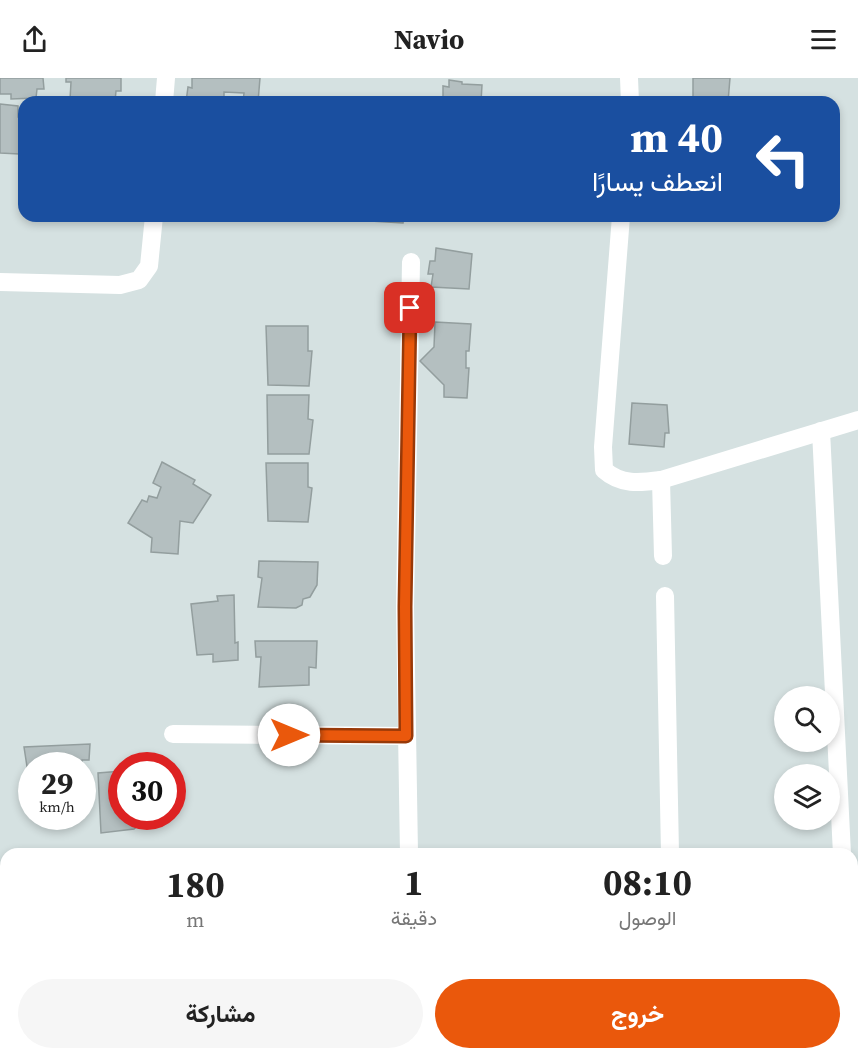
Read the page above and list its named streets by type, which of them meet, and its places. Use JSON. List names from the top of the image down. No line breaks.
{"page":{"header":"Navio","turn":["40 m","انعطف يسارًا"],"speed":"29 km/h","limit":"30","eta":["08:10","الوصول","1","دقيقة","180","m"],"buttons":["خروج","مشاركة"]}}
